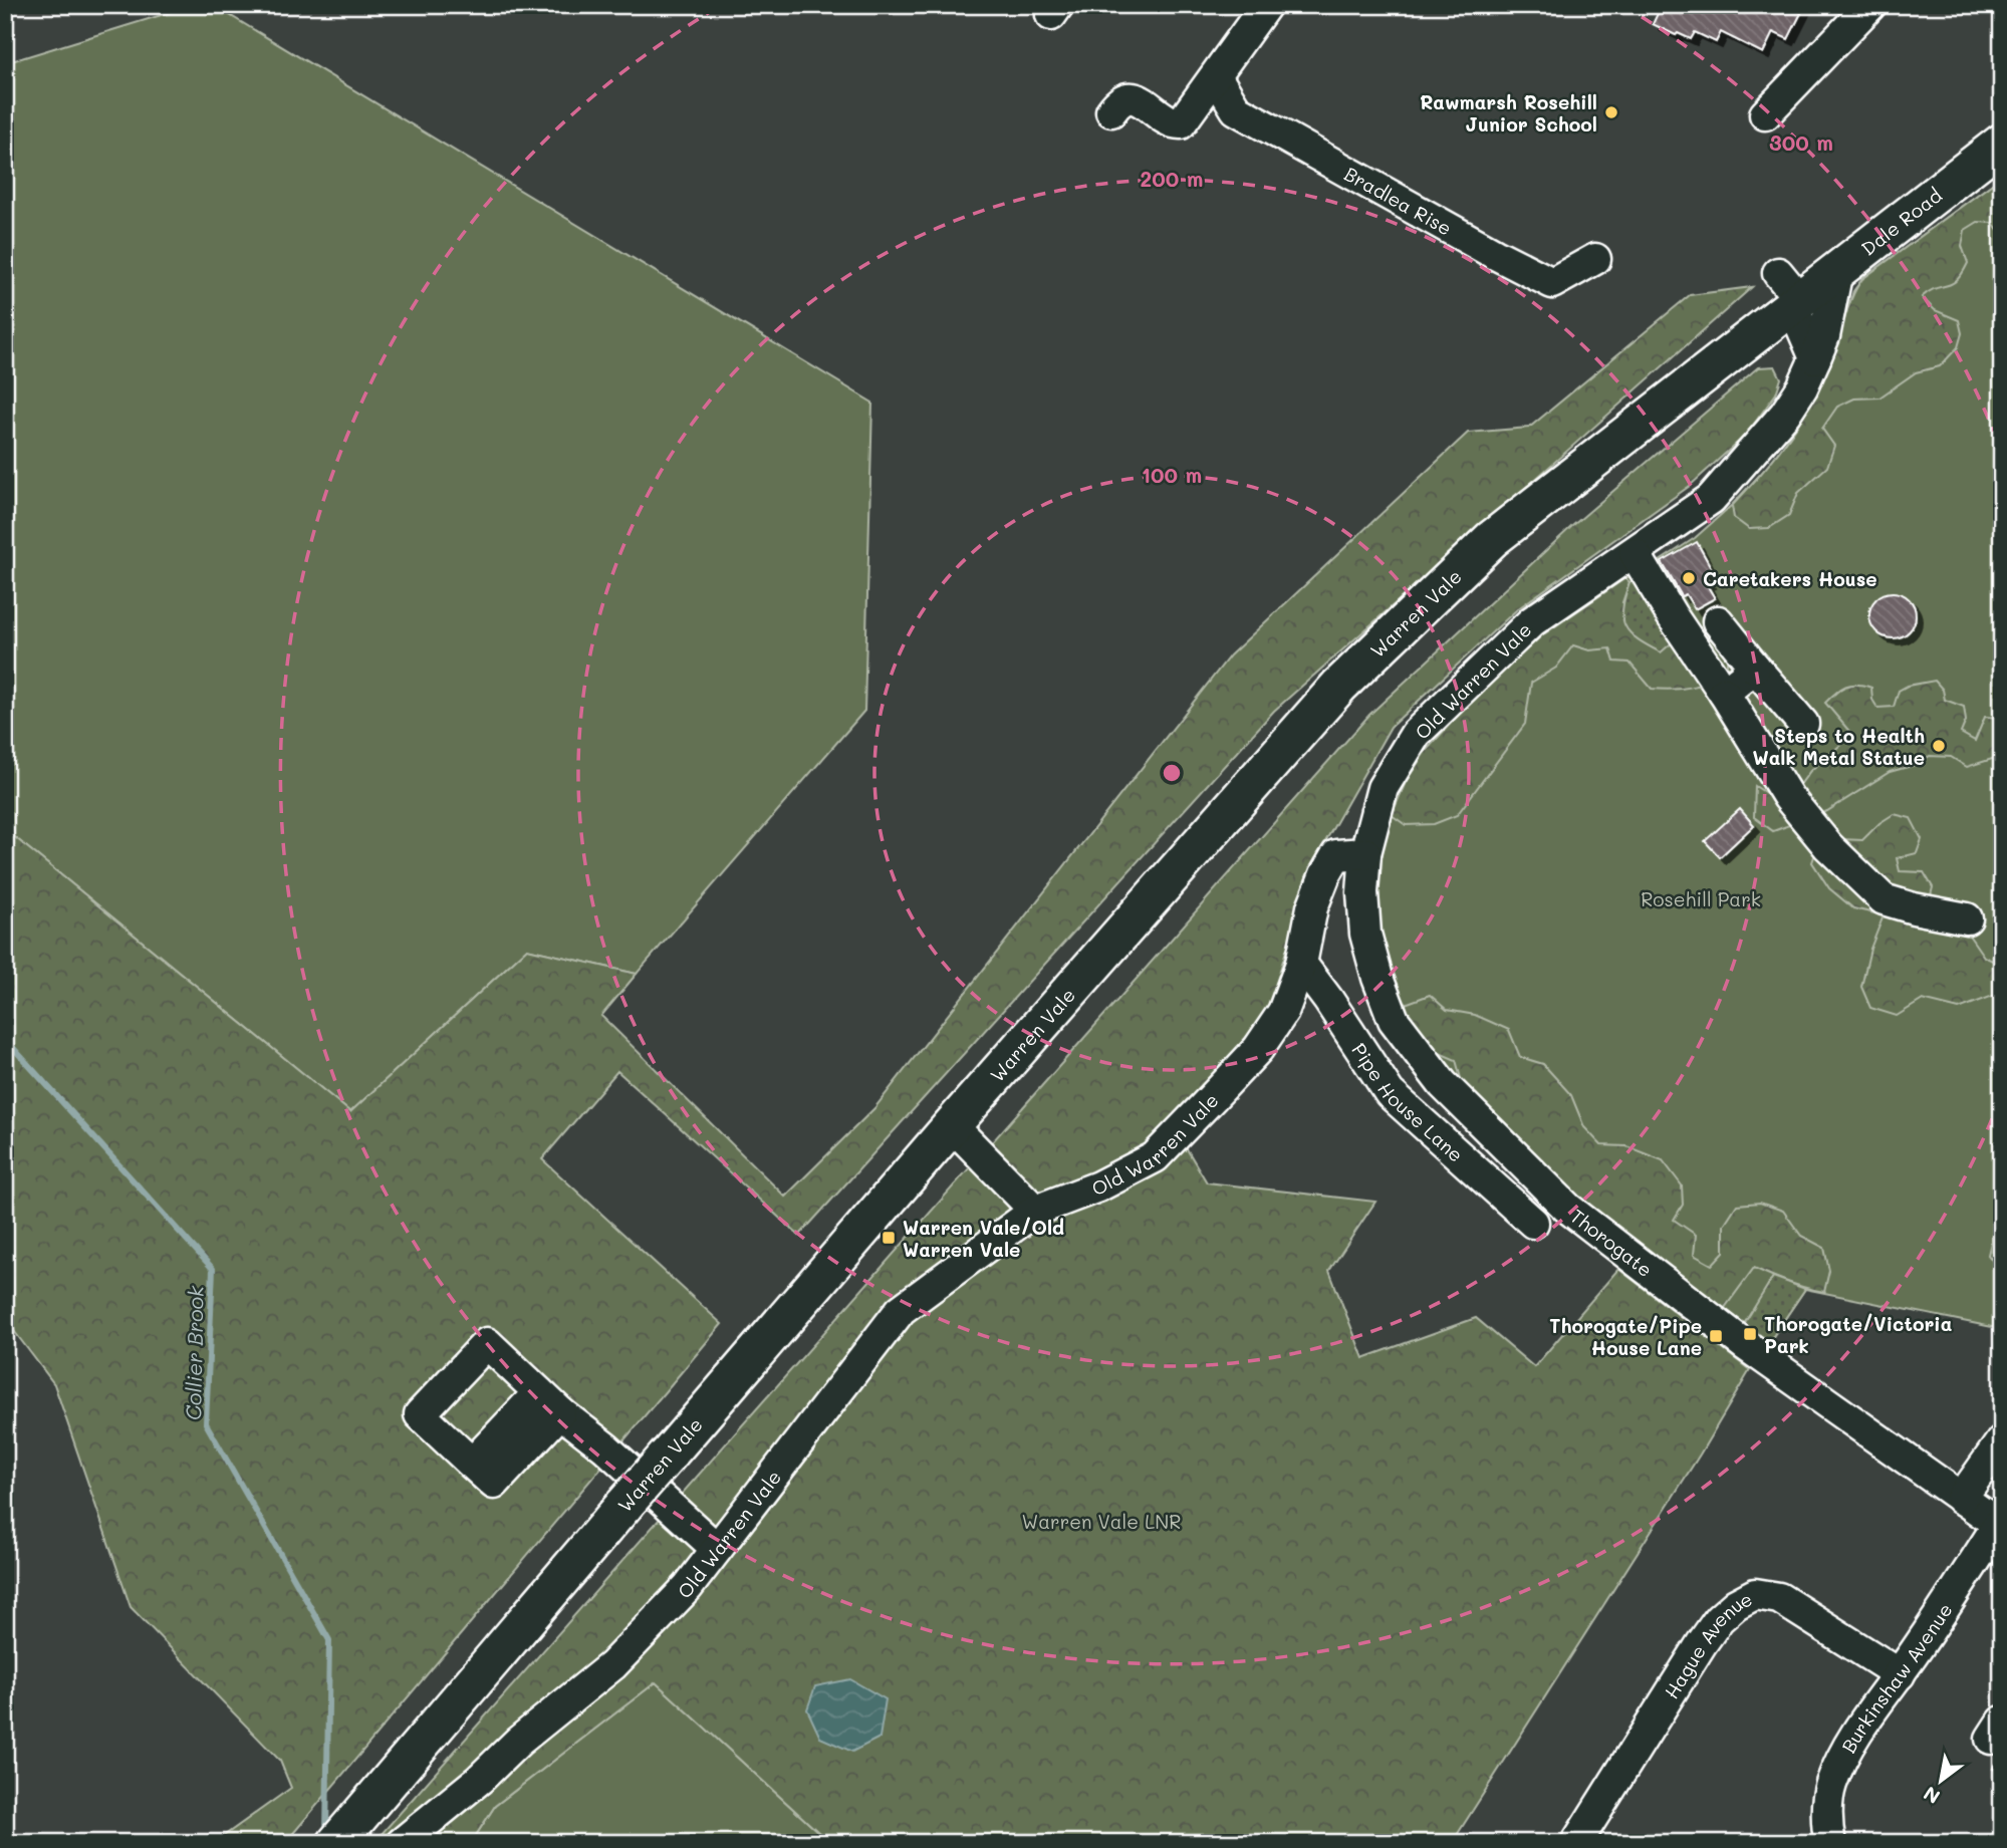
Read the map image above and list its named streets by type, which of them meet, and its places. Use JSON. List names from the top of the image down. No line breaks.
{"streets":{"main road":["Dale Road","Warren Vale"],"street":["Bradlea Rise","Old Warren Vale","Pipe House Lane","Thorogate","Hague Avenue","Burkinshaw Avenue"]},"crossings":[["Dale Road","Warren Vale"],["Dale Road","Old Warren Vale"],["Old Warren Vale","Pipe House Lane"],["Old Warren Vale","Thorogate"],["Thorogate","Burkinshaw Avenue"],["Hague Avenue","Burkinshaw Avenue"]],"water":["Collier Brook"],"parks":["Rosehill Park","Warren Vale LNR"],"places":{"other":["Rawmarsh Rosehill Junior School","Caretakers House","Steps to Health Walk Metal Statue"],"transit":["Warren Vale/Old Warren Vale","Thorogate/Victoria Park","Thorogate/Pipe House Lane"]},"north":"bottom left","rings":["300 m","200 m","100 m"]}
